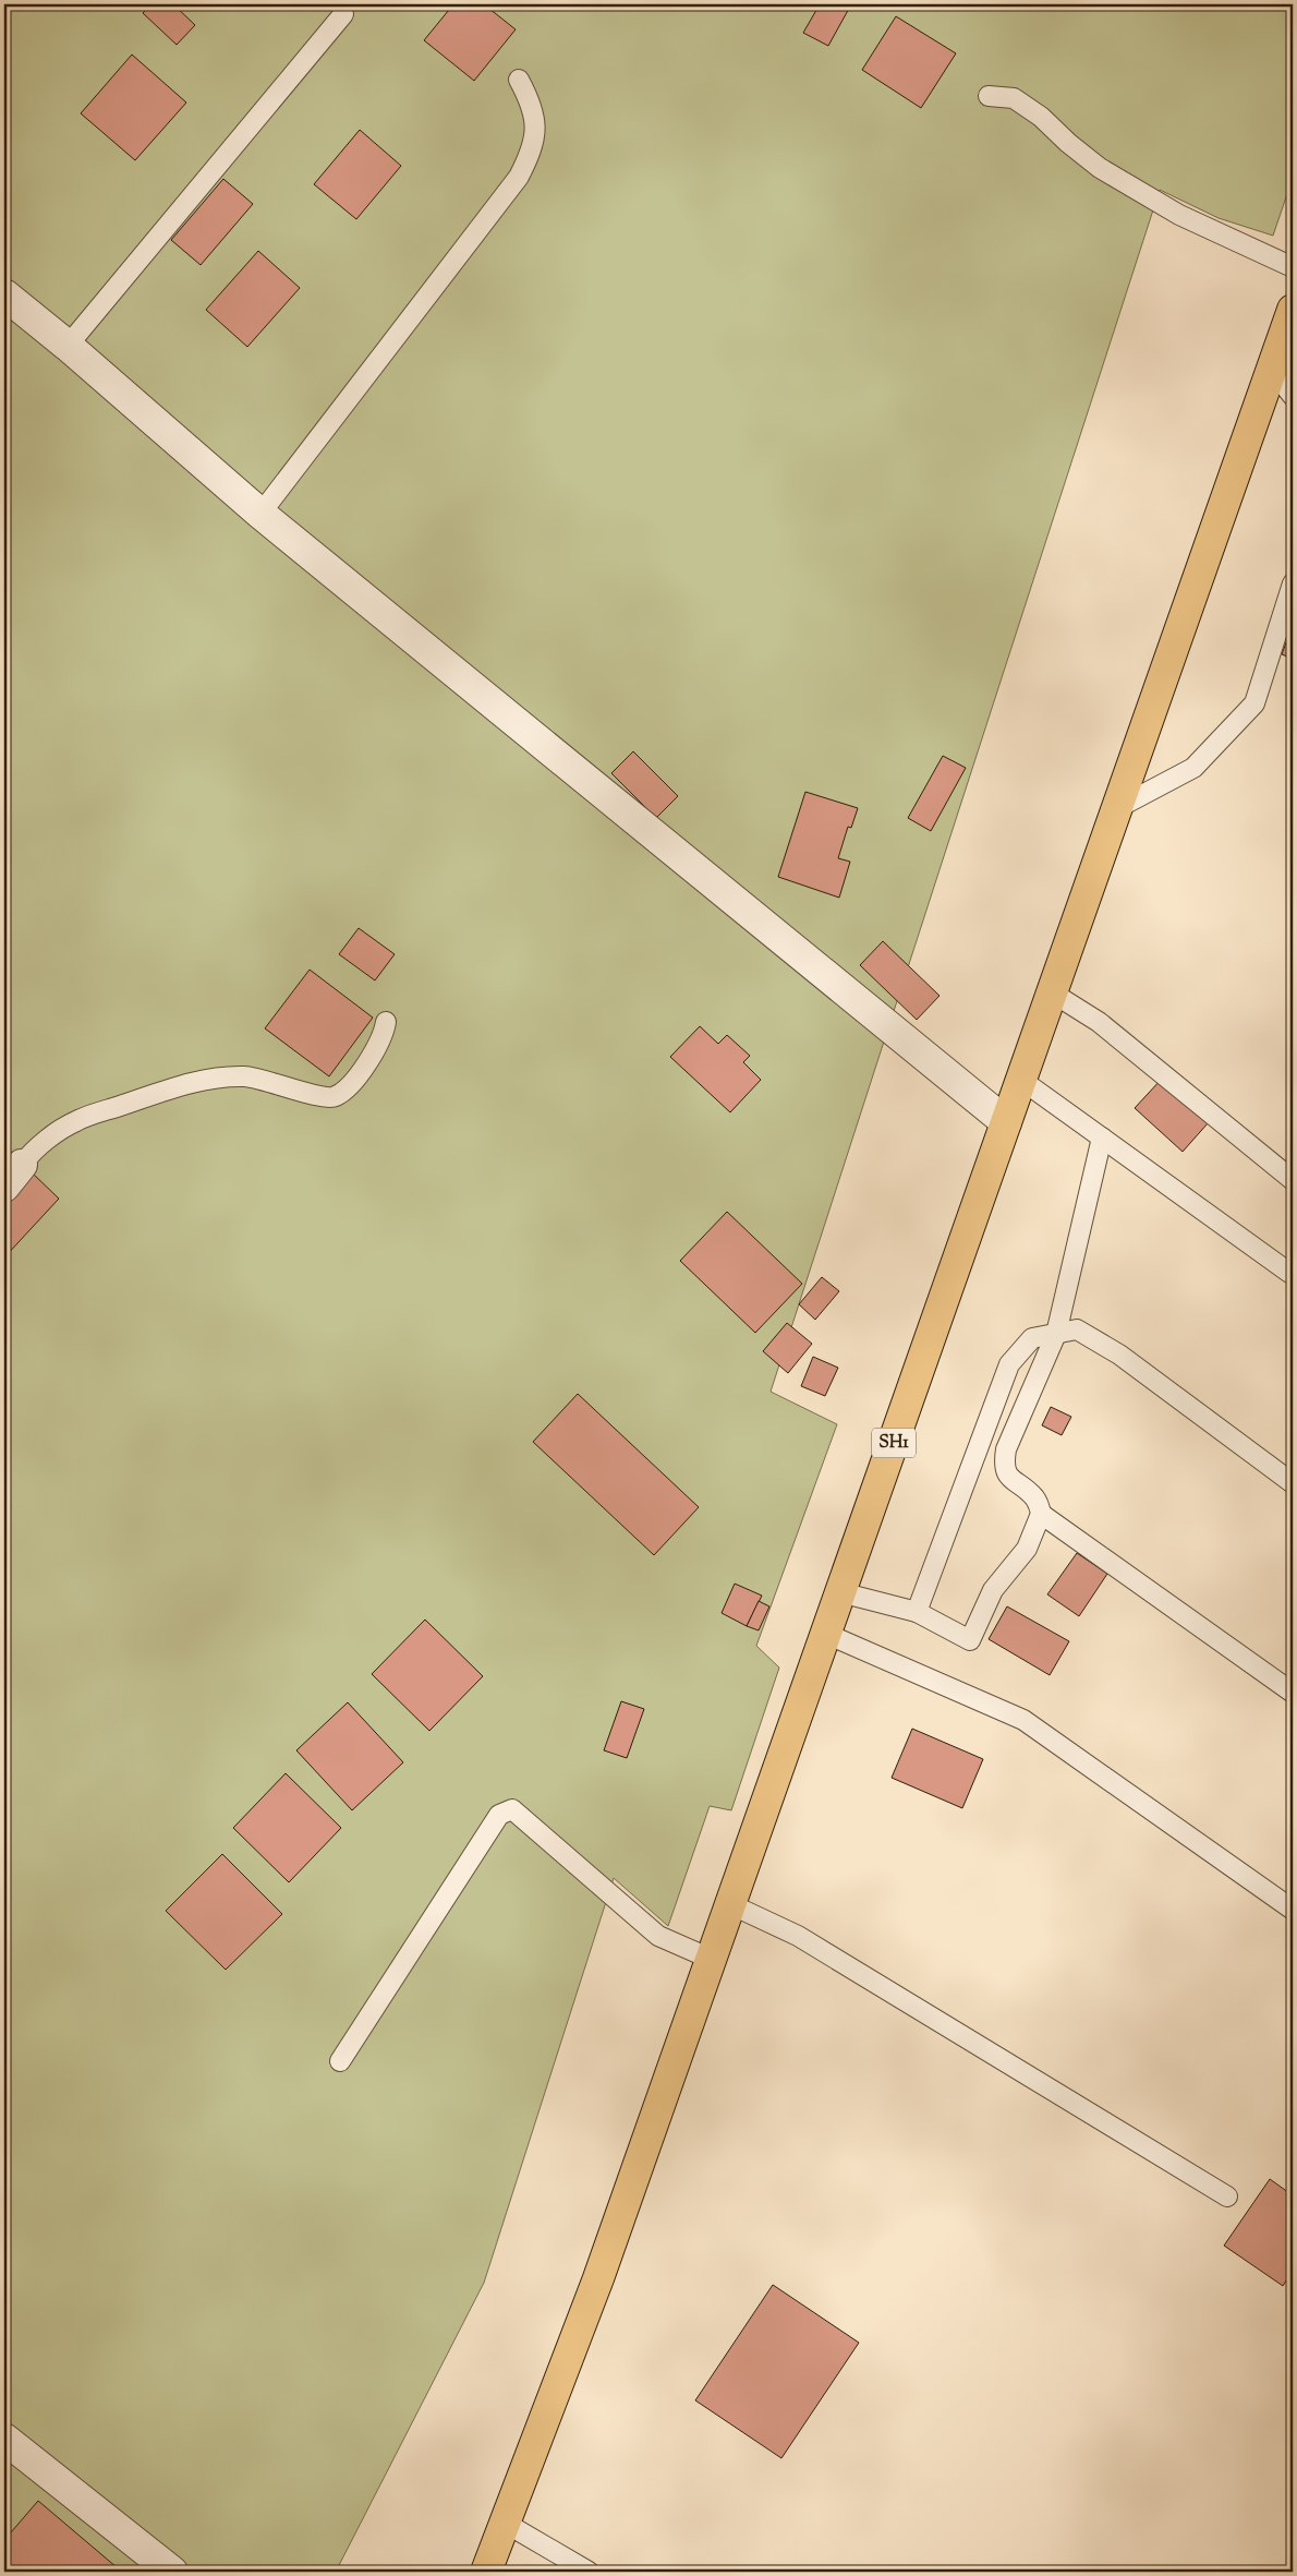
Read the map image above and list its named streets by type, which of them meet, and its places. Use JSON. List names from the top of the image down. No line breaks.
{"streets":{"main road":["SH1"]}}
